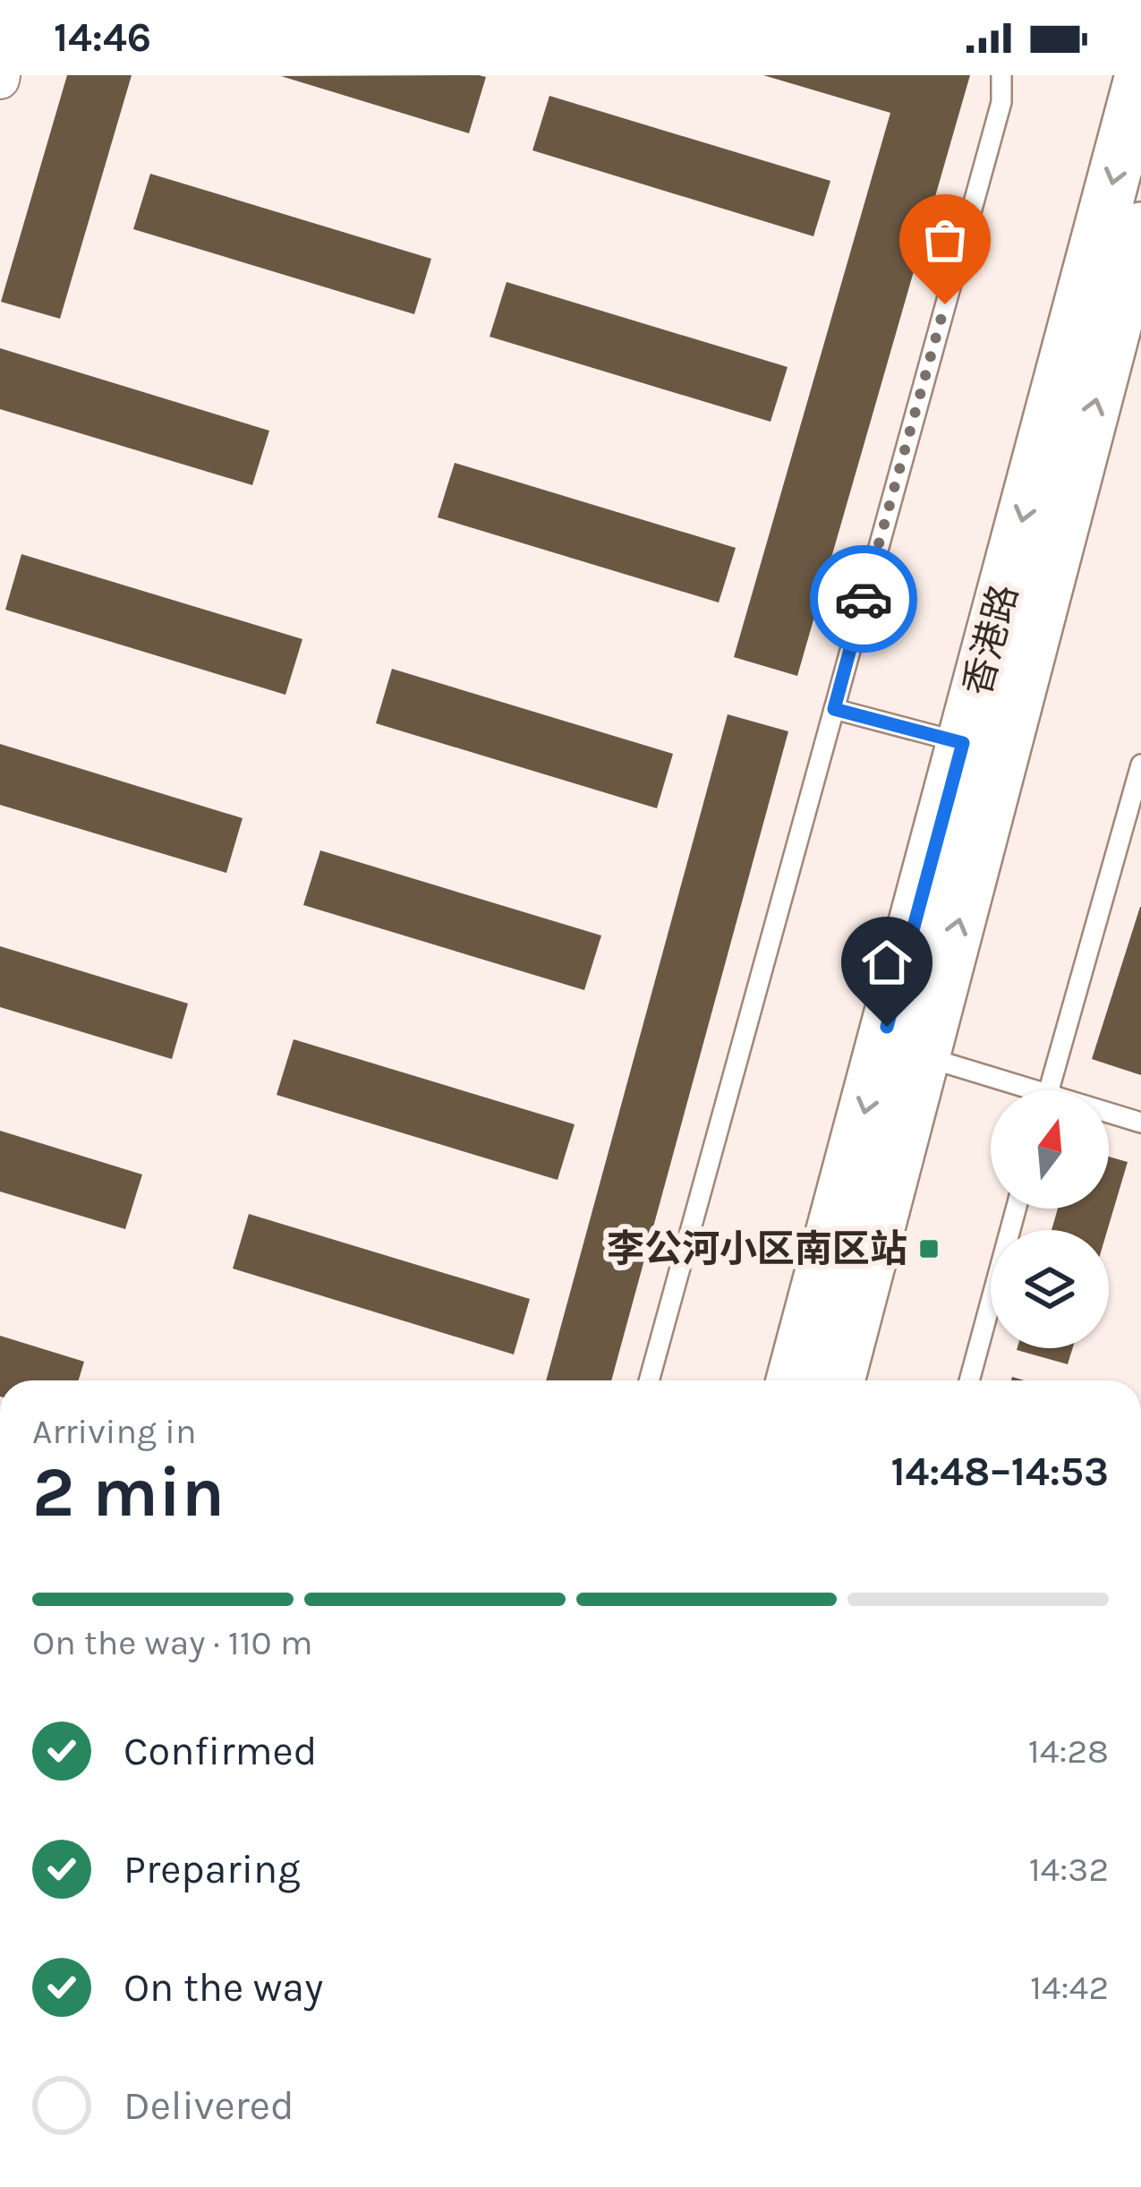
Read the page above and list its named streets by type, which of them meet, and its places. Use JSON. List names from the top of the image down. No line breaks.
{"streets":{"main road":["香港路"]},"places":{"transit":["李公河小区南区站"]},"north":"top","page":{"status":"14:46","heading":["2 min","Arriving in","14:48–14:53"],"bar":"On the way · 110 m","list":[["Confirmed","14:28"],["Preparing","14:32"],["On the way","14:42"],"Delivered"]}}
